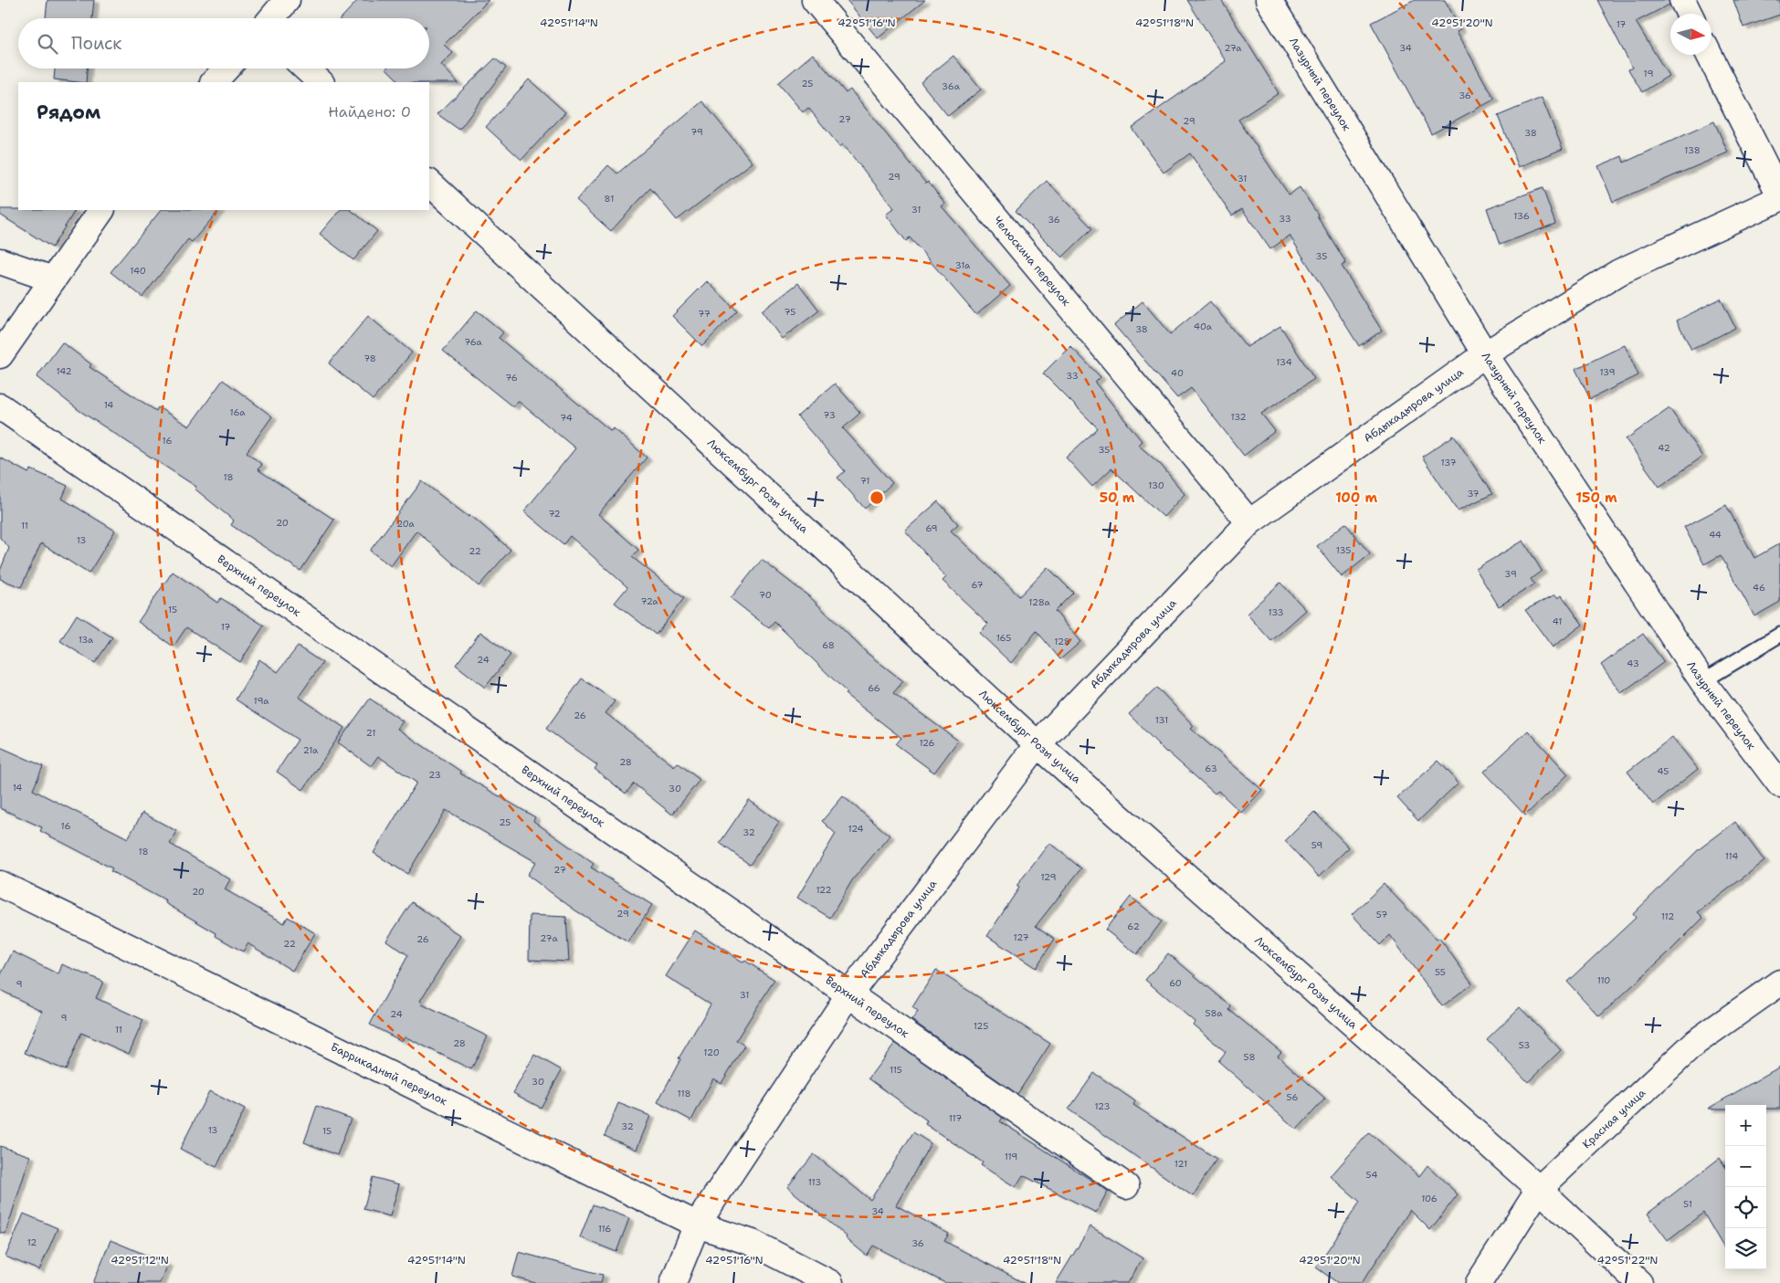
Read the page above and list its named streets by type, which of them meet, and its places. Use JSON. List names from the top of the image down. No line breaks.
{"streets":{"street":["Лазурный переулок","Челюскина переулок","Абдыкадырова улица","Люксембург Розы улица","Верхний переулок","Баррикадный переулок","Красная улица"]},"crossings":[["Лазурный переулок","Абдыкадырова улица"],["Челюскина переулок","Абдыкадырова улица"],["Абдыкадырова улица","Люксембург Розы улица"],["Абдыкадырова улица","Верхний переулок"],["Абдыкадырова улица","Баррикадный переулок"],["Люксембург Розы улица","Красная улица"]],"house_numbers":["17","27a","34","19","25","36а","36","27","29","79","38","138","29","31","81","31","136","33","36","35","31a","140","75","77","40a","38","76a","78","134","142","139","40","33","76","14","16a","73","132","74","16","42","35","137","18","71","130","37","72","20","20a","11","69","44","13","135","22","39","67","46","70","72a","128a","15","133","41","17","165","13a","128","68","24","43","66","19a","26","131","21","126","21a","28","63","45","23","14","30","25","16","124","32","59","18","114","27","129","122","20","29","57","112","62","127","27а","26","22","55","110","60","9","31","58a","24","9","125","11","28","53","120","58","115","30","118","56","123","117","32","13","15","119","121","54","113","106","51","34","116","12","36"],"north":"right","page":{"search":"Поиск","heading":["Рядом","Найдено: 0"],"map_buttons":["+","−"]},"coordinates":["42°51'14\"N","42°51'16\"N","42°51'18\"N","42°51'20\"N","42°51'12\"N","42°51'22\"N"],"rings":["50 m","100 m","150 m"]}
